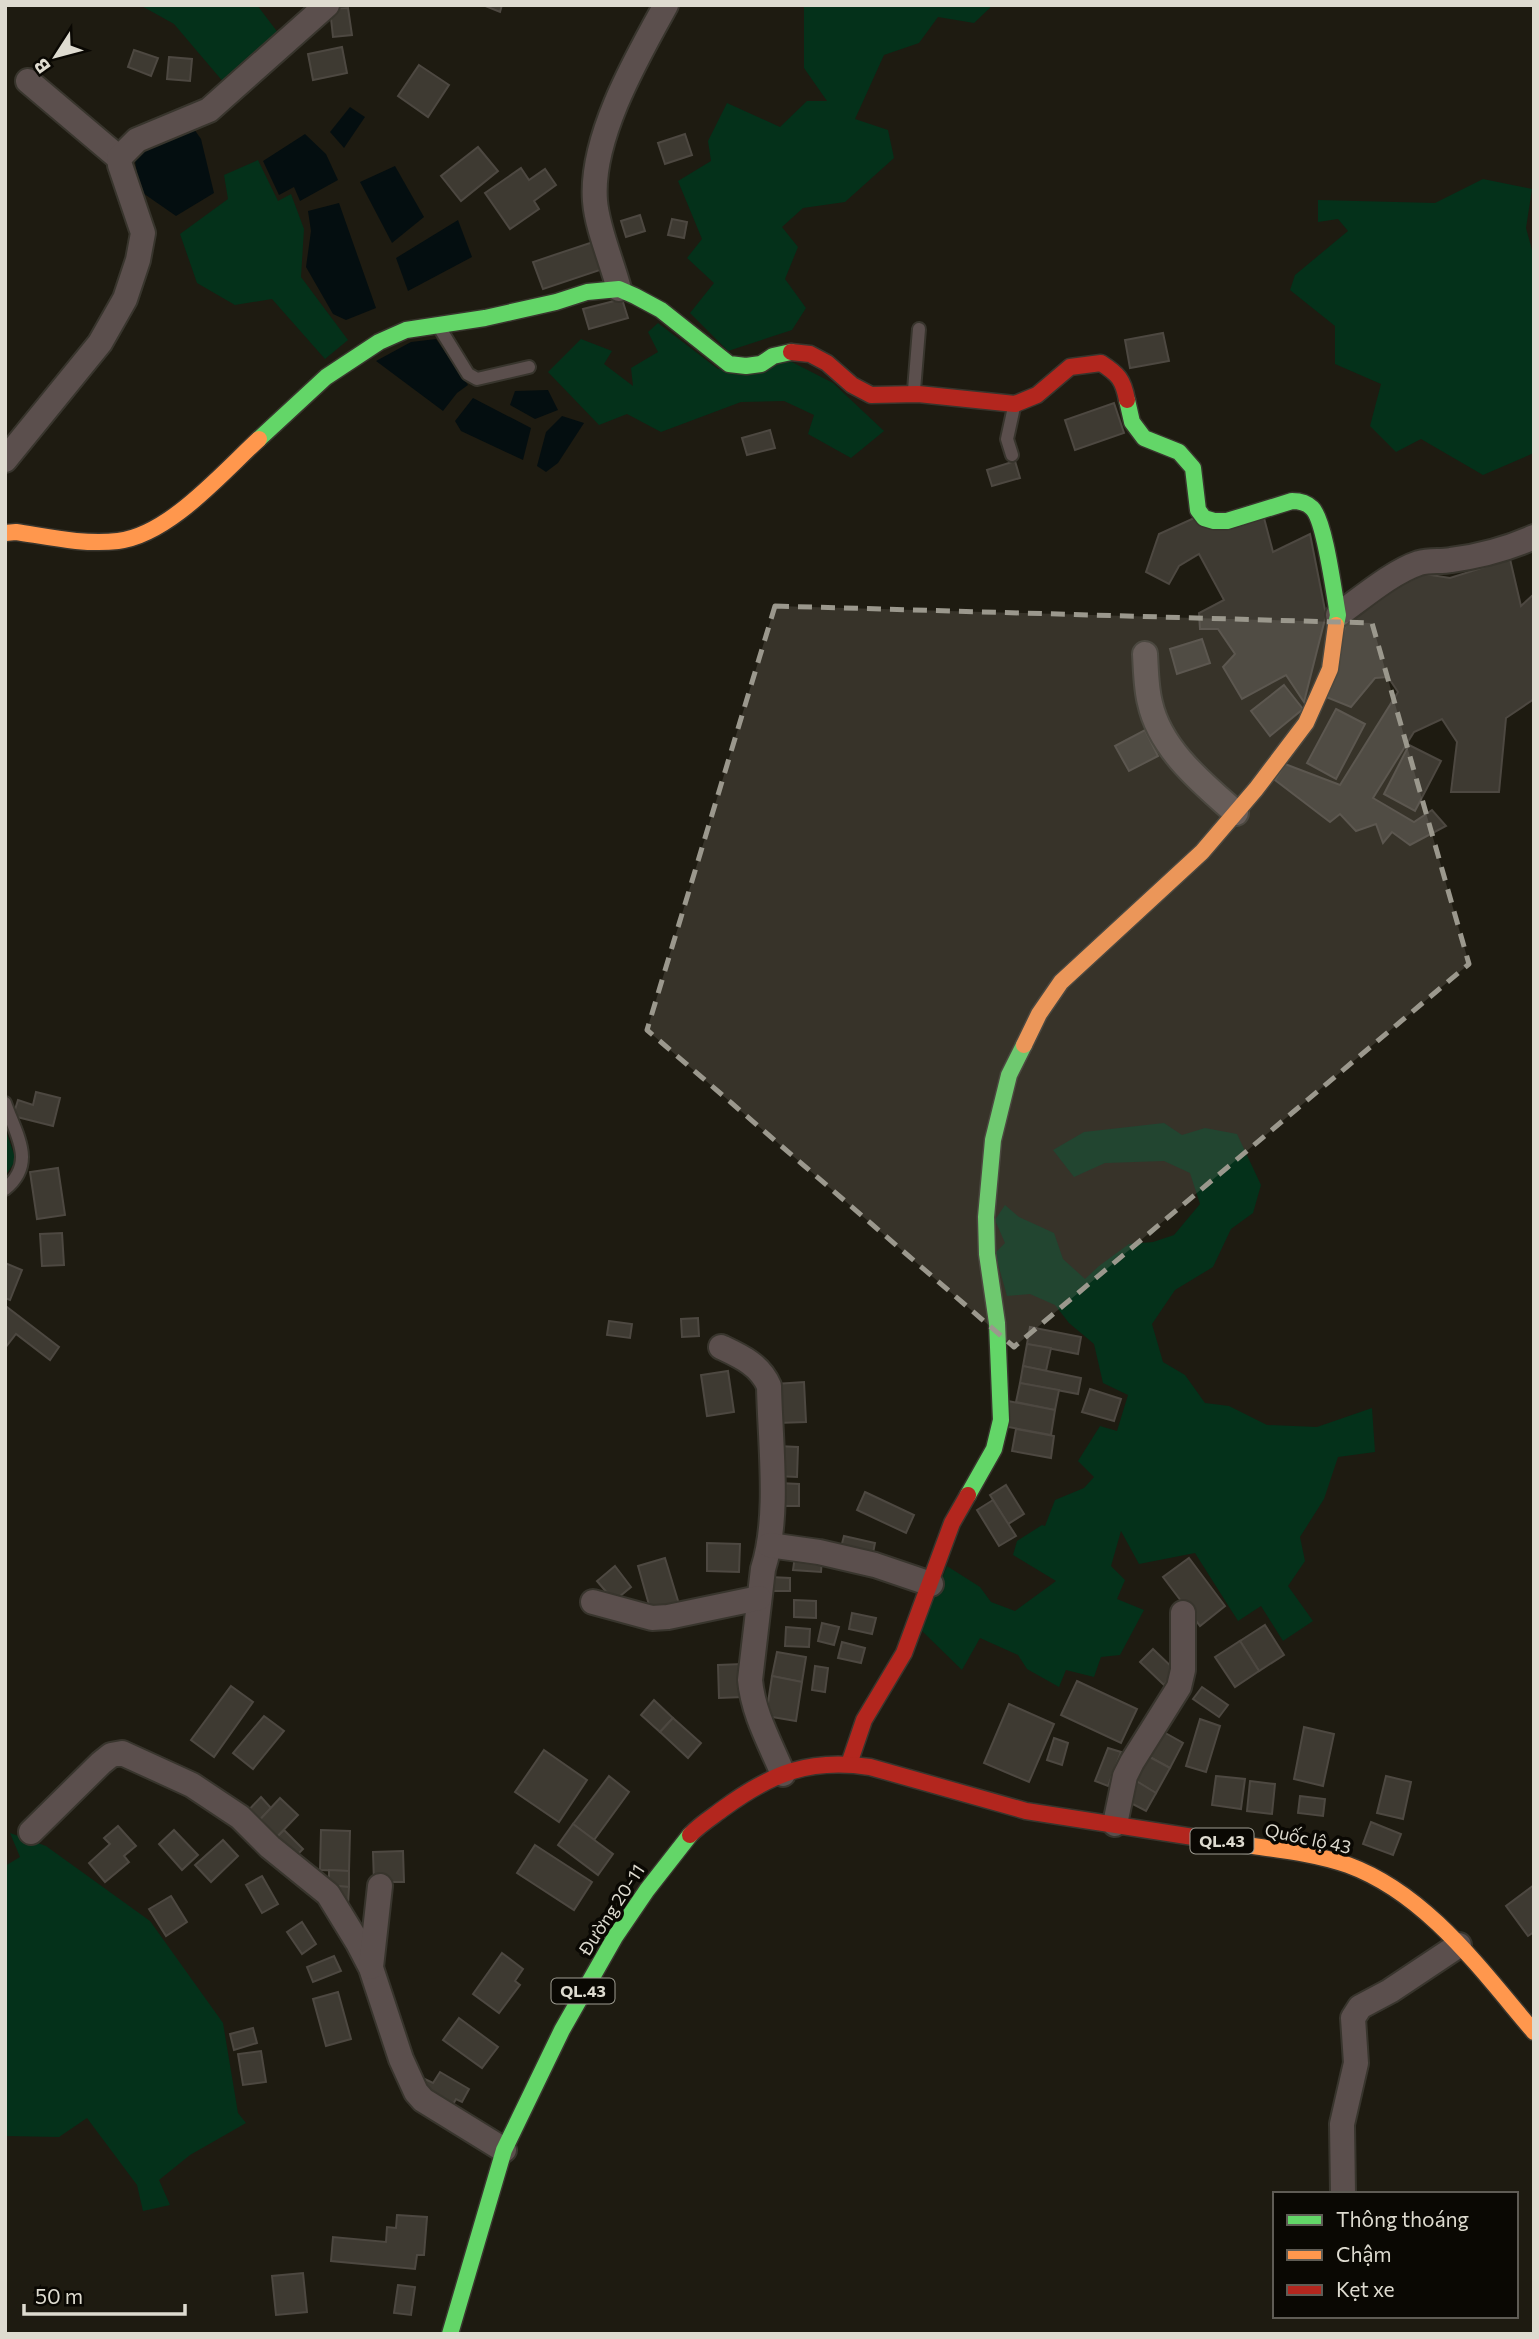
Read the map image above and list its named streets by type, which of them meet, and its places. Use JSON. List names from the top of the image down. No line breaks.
{"streets":{"main road":["Quốc lộ 43","QL.43","Đường 20-11"]},"crossings":[["Quốc lộ 43","Đường 20-11"]],"legend":["Thông thoáng","Chậm","Kẹt xe"],"scale_bar":"50 m","north":"bottom left"}
